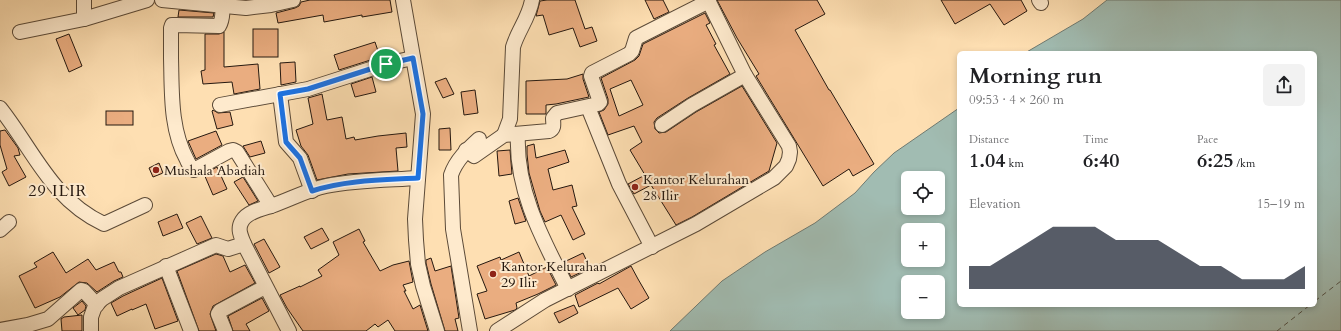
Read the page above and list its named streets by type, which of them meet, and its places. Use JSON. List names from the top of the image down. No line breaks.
{"districts":["29 ILIR"],"places":["Mushala Abadiah","Kantor Kelurahan 28 Ilir","Kantor Kelurahan 29 Ilir"],"page":{"heading":["Morning run","09:53 · 4 × 260 m"],"stats":[["Distance","1.04 km"],["Time","6:40"],["Pace","6:25 /km"]],"map_buttons":["+","−"],"chart":["Elevation","15–19 m"]}}
